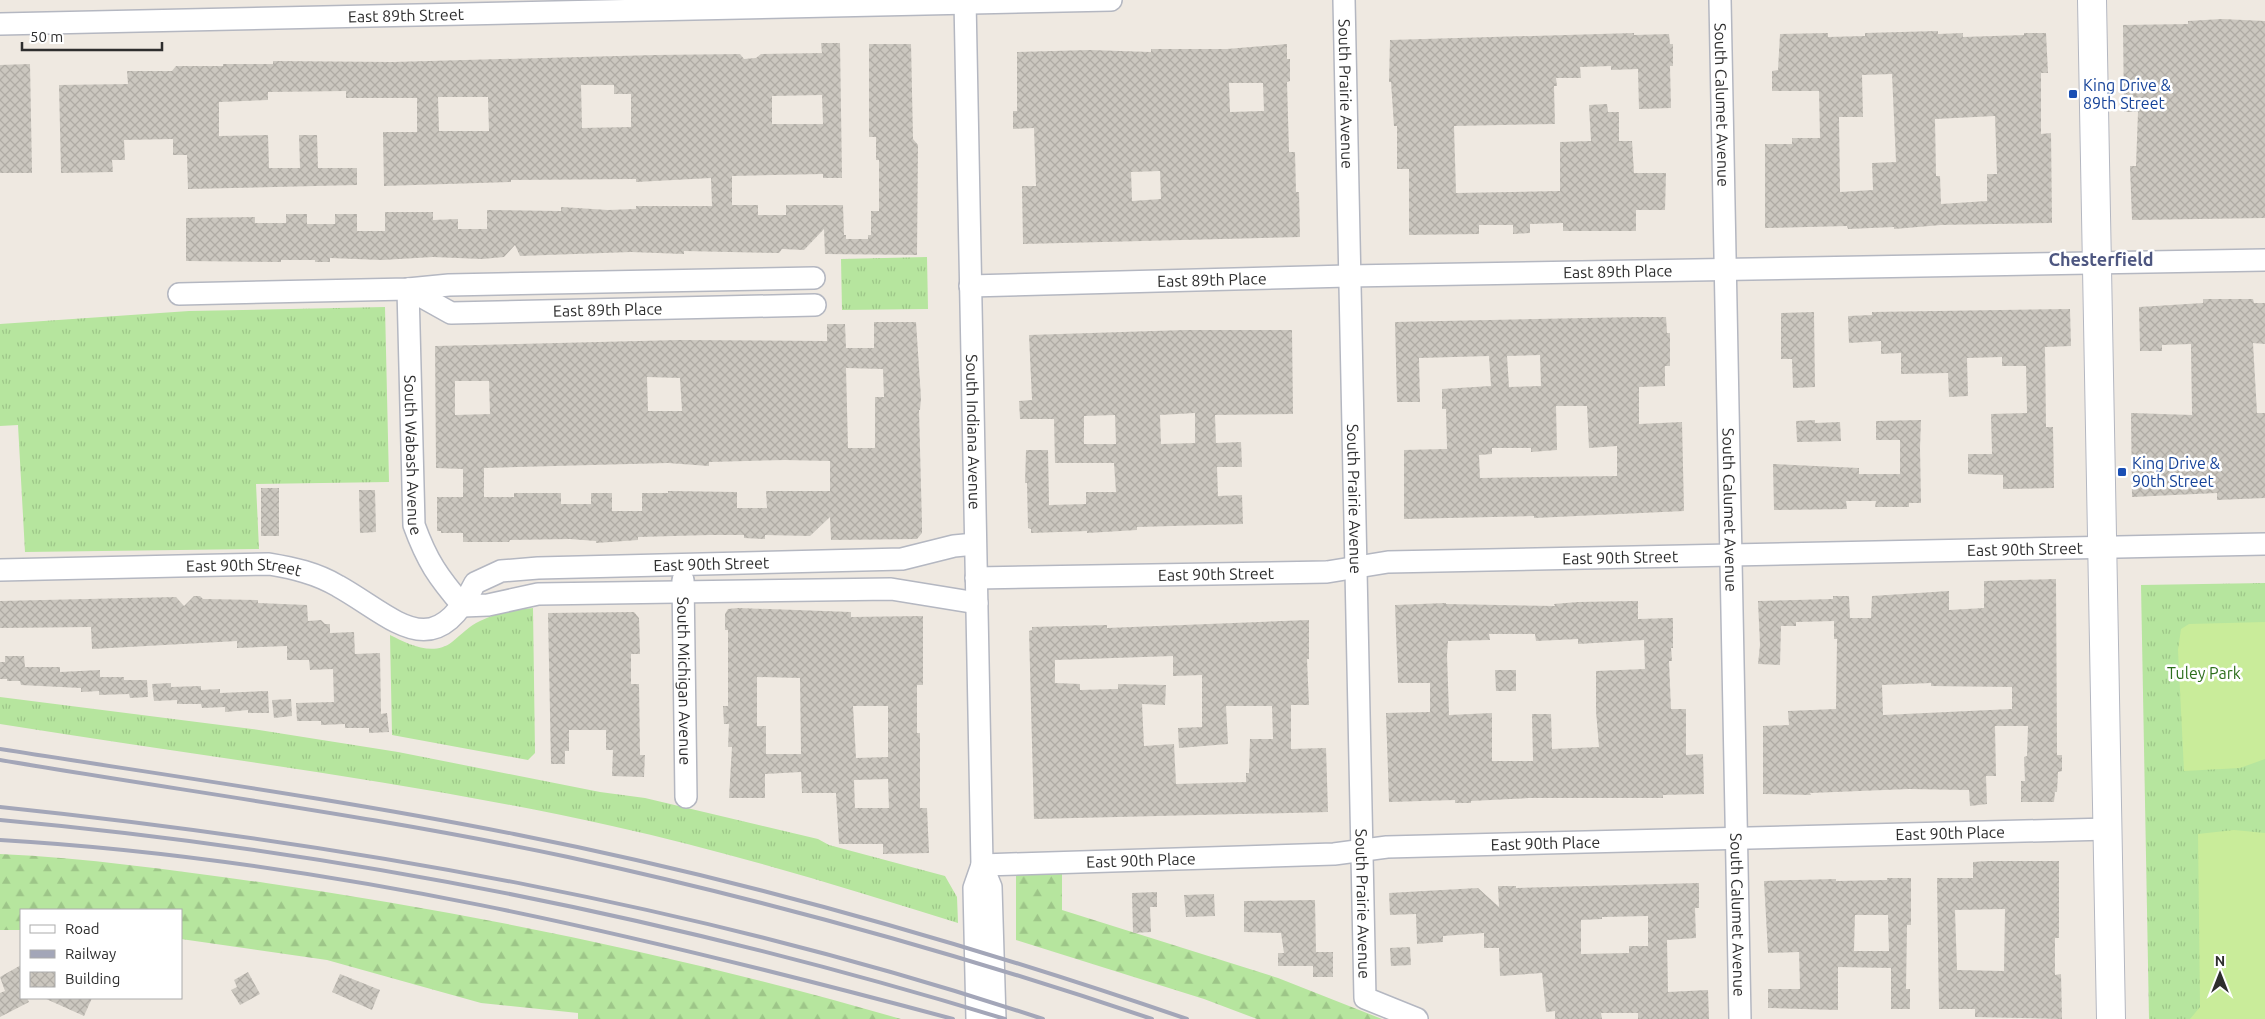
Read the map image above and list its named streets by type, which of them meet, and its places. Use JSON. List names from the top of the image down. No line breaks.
{"streets":{"street":["East 89th Street","South Prairie Avenue","South Calumet Avenue","East 89th Place","South Indiana Avenue","South Wabash Avenue","East 90th Street","South Michigan Avenue","East 90th Place"]},"crossings":[["East 89th Street","South Indiana Avenue"],["South Prairie Avenue","East 89th Place"],["South Prairie Avenue","East 90th Street"],["South Prairie Avenue","East 90th Place"],["South Calumet Avenue","East 89th Place"],["South Calumet Avenue","East 90th Street"],["South Calumet Avenue","East 90th Place"],["East 89th Place","South Indiana Avenue"],["East 89th Place","South Wabash Avenue"],["South Indiana Avenue","East 90th Street"],["South Indiana Avenue","East 90th Place"],["South Wabash Avenue","East 90th Street"],["East 90th Street","South Michigan Avenue"]],"districts":["Chesterfield"],"parks":["Tuley Park"],"places":{"transit":["King Drive & 89th Street","King Drive & 90th Street"]},"legend":["Road","Railway","Building"],"scale_bar":"50 m","north":"top"}
